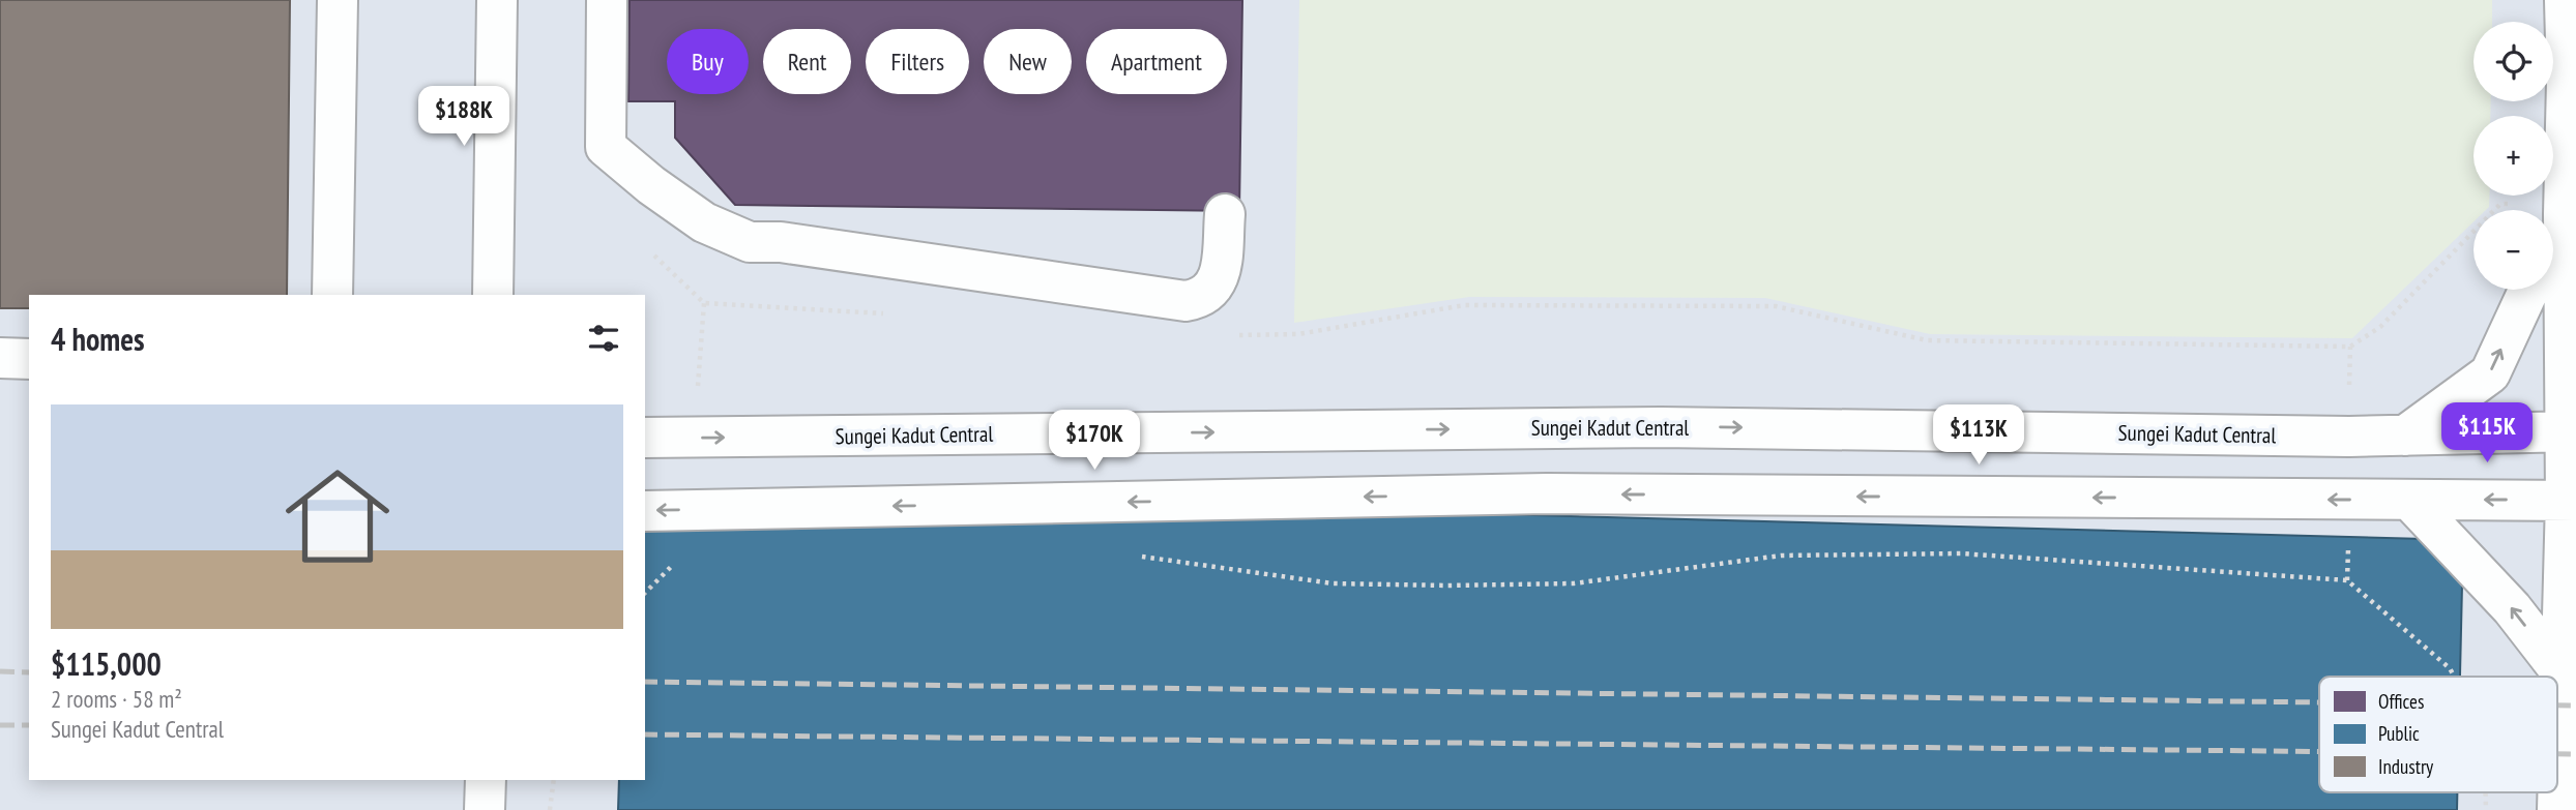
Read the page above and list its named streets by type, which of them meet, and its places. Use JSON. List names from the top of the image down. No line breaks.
{"streets":{"street":["Sungei Kadut Central"]},"legend":["Offices","Public","Industry"],"page":{"map_buttons":["+","−"],"chip":["Buy","Rent","Filters","New","Apartment"],"price":["$188K","$115K","$113K","$170K"],"heading":"4 homes","list":[{"name":"$115,000","note":"2 rooms · 58 m² · Sungei Kadut Central"}]}}
